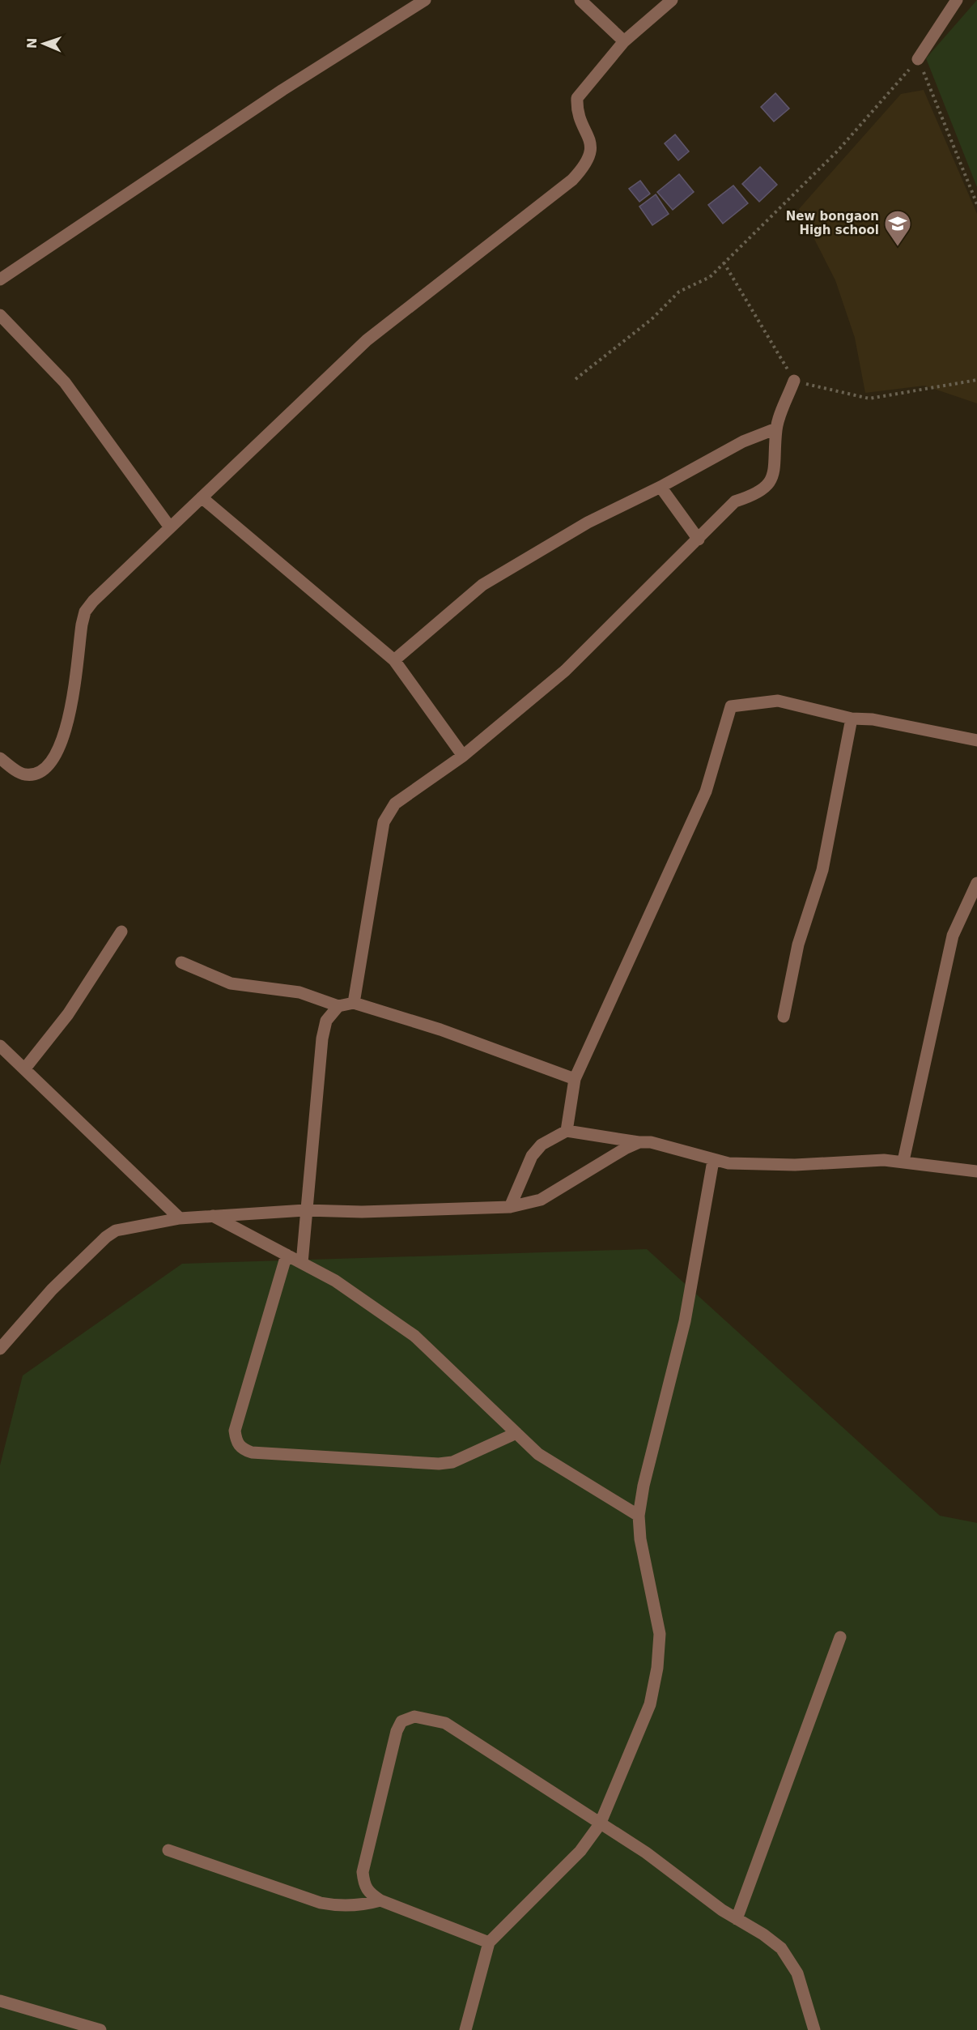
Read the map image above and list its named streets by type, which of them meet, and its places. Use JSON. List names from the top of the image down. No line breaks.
{"places":{"school or university":["New bongaon High school"]},"north":"left"}
